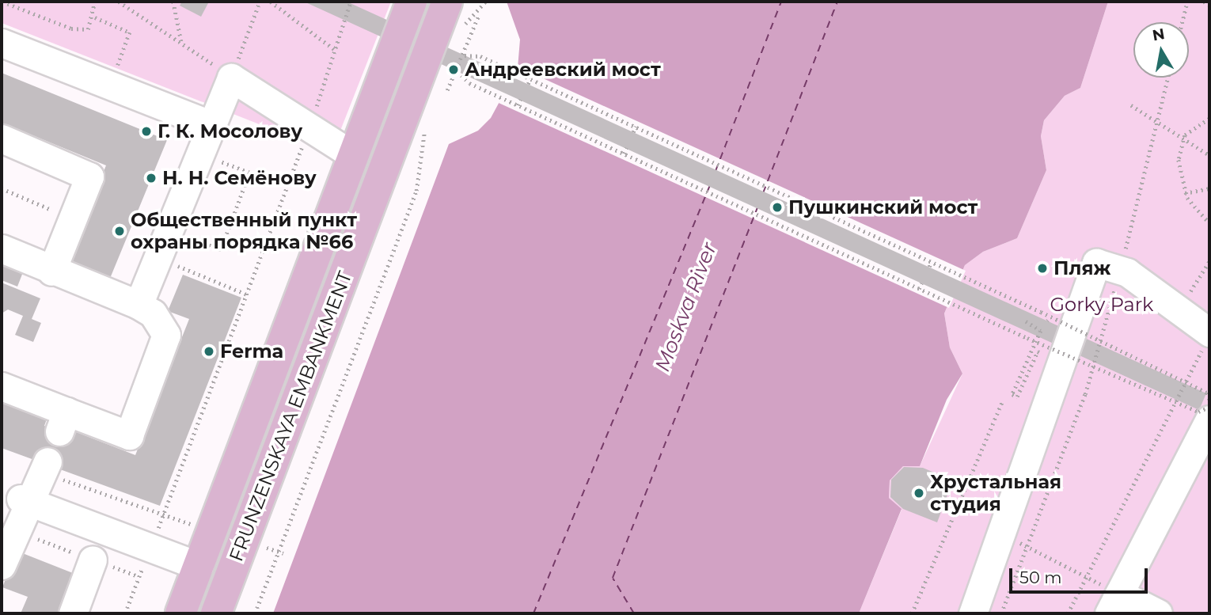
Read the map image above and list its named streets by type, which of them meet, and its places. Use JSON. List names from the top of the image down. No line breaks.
{"streets":{"main road":["FRUNZENSKAYA EMBANKMENT"]},"water":["Moskva River"],"parks":["Gorky Park"],"places":["Андреевский мост","Г. К. Мосолову","Н. Н. Семёнову","Пушкинский мост","Общественный пункт охраны порядка №66","Пляж","Ferma","Хрустальная студия"],"scale_bar":"50 m","north":"top"}
